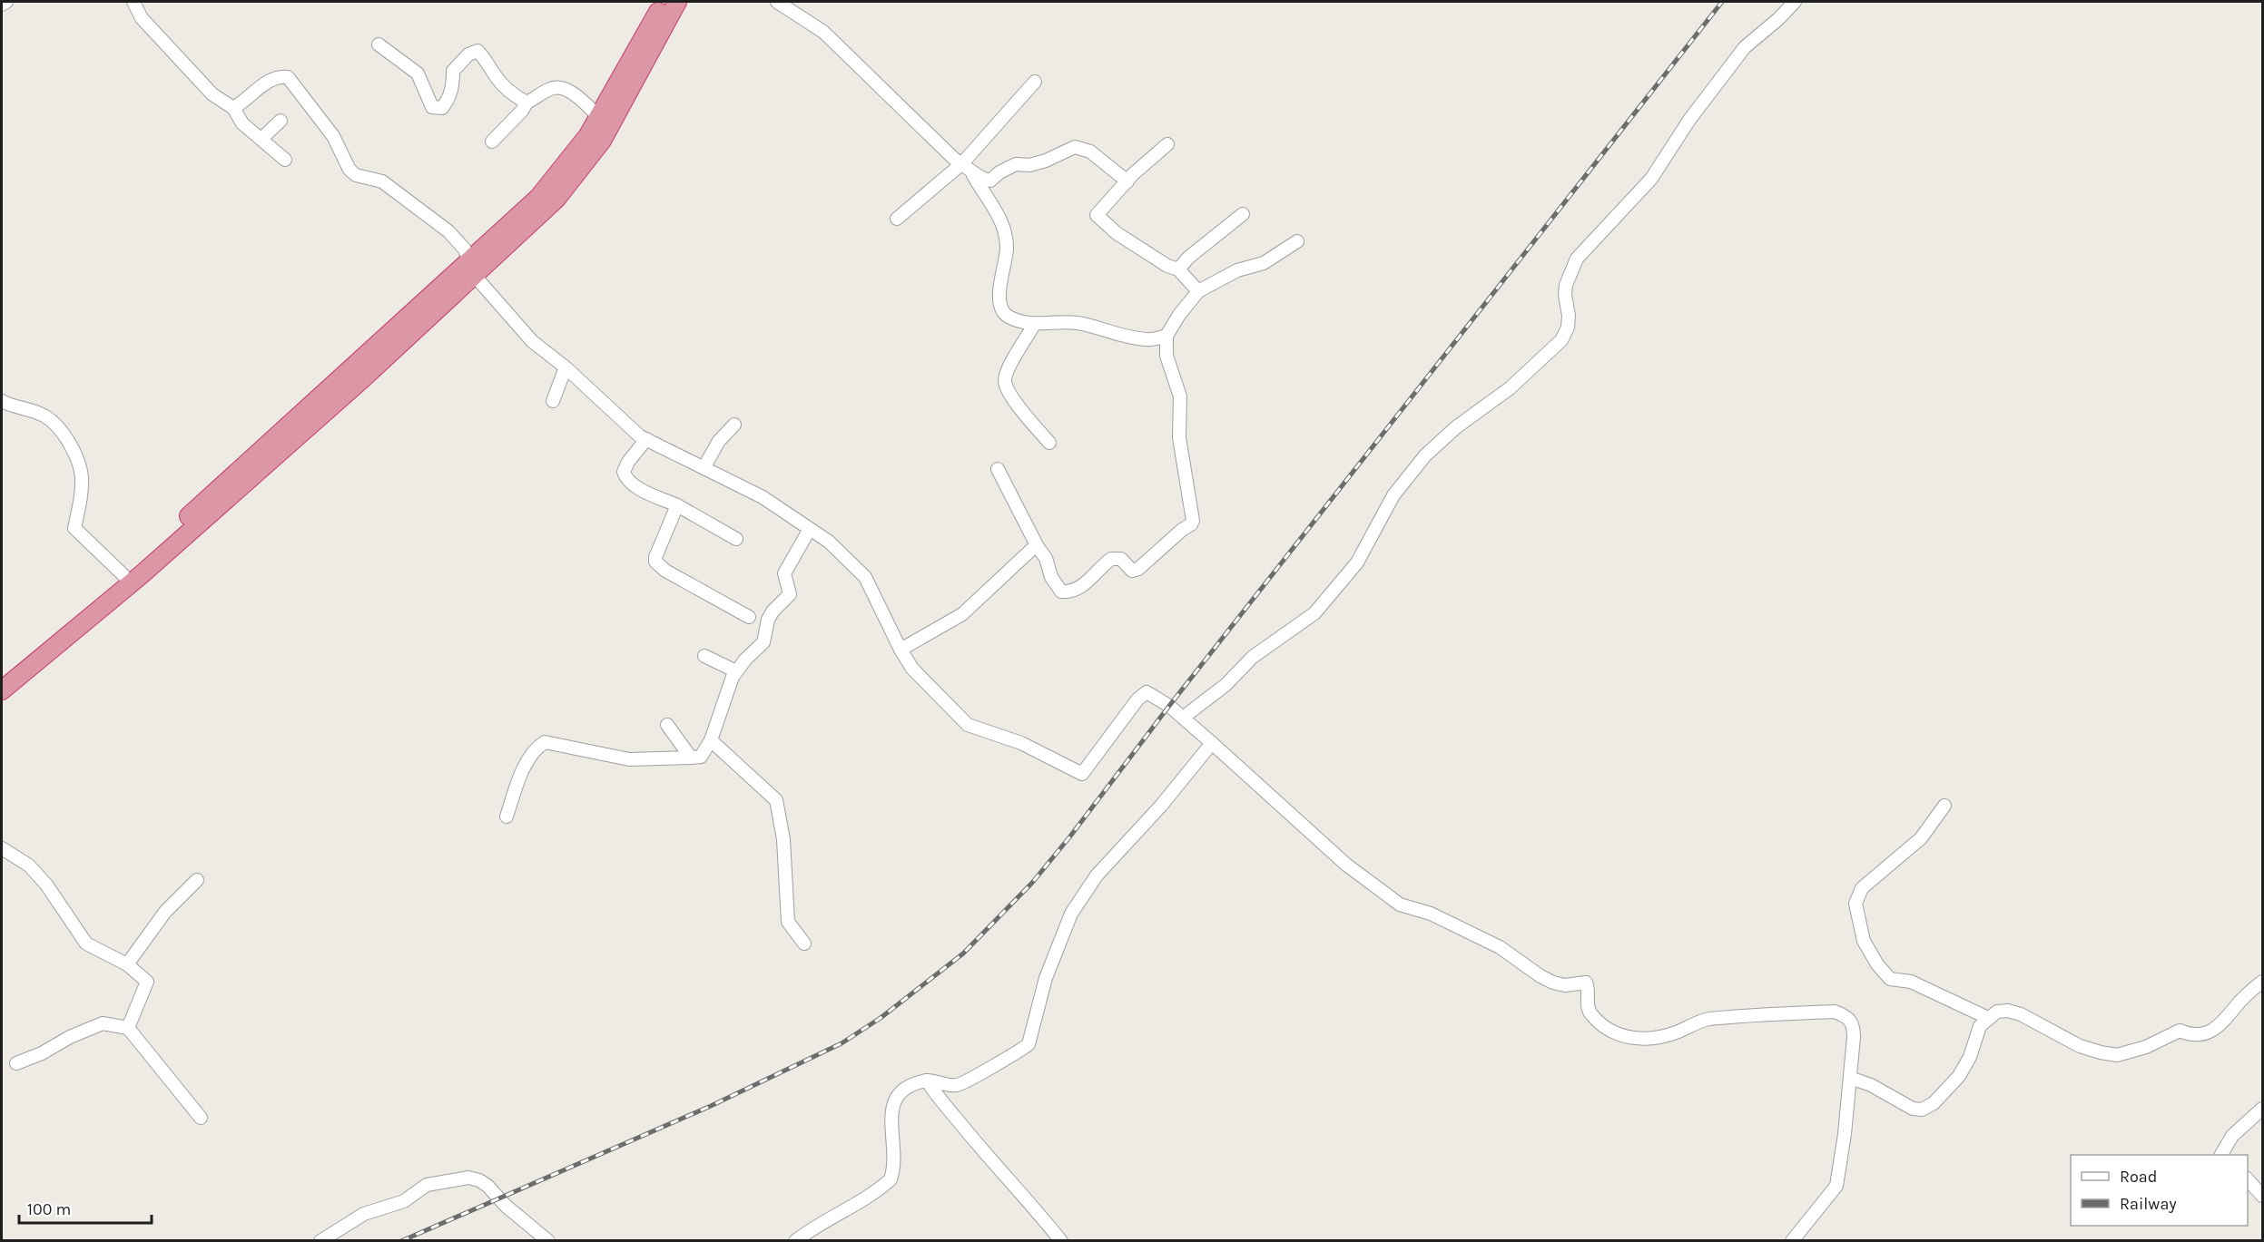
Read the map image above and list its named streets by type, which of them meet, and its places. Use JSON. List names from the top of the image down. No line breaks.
{"legend":["Road","Railway"],"scale_bar":"100 m"}
